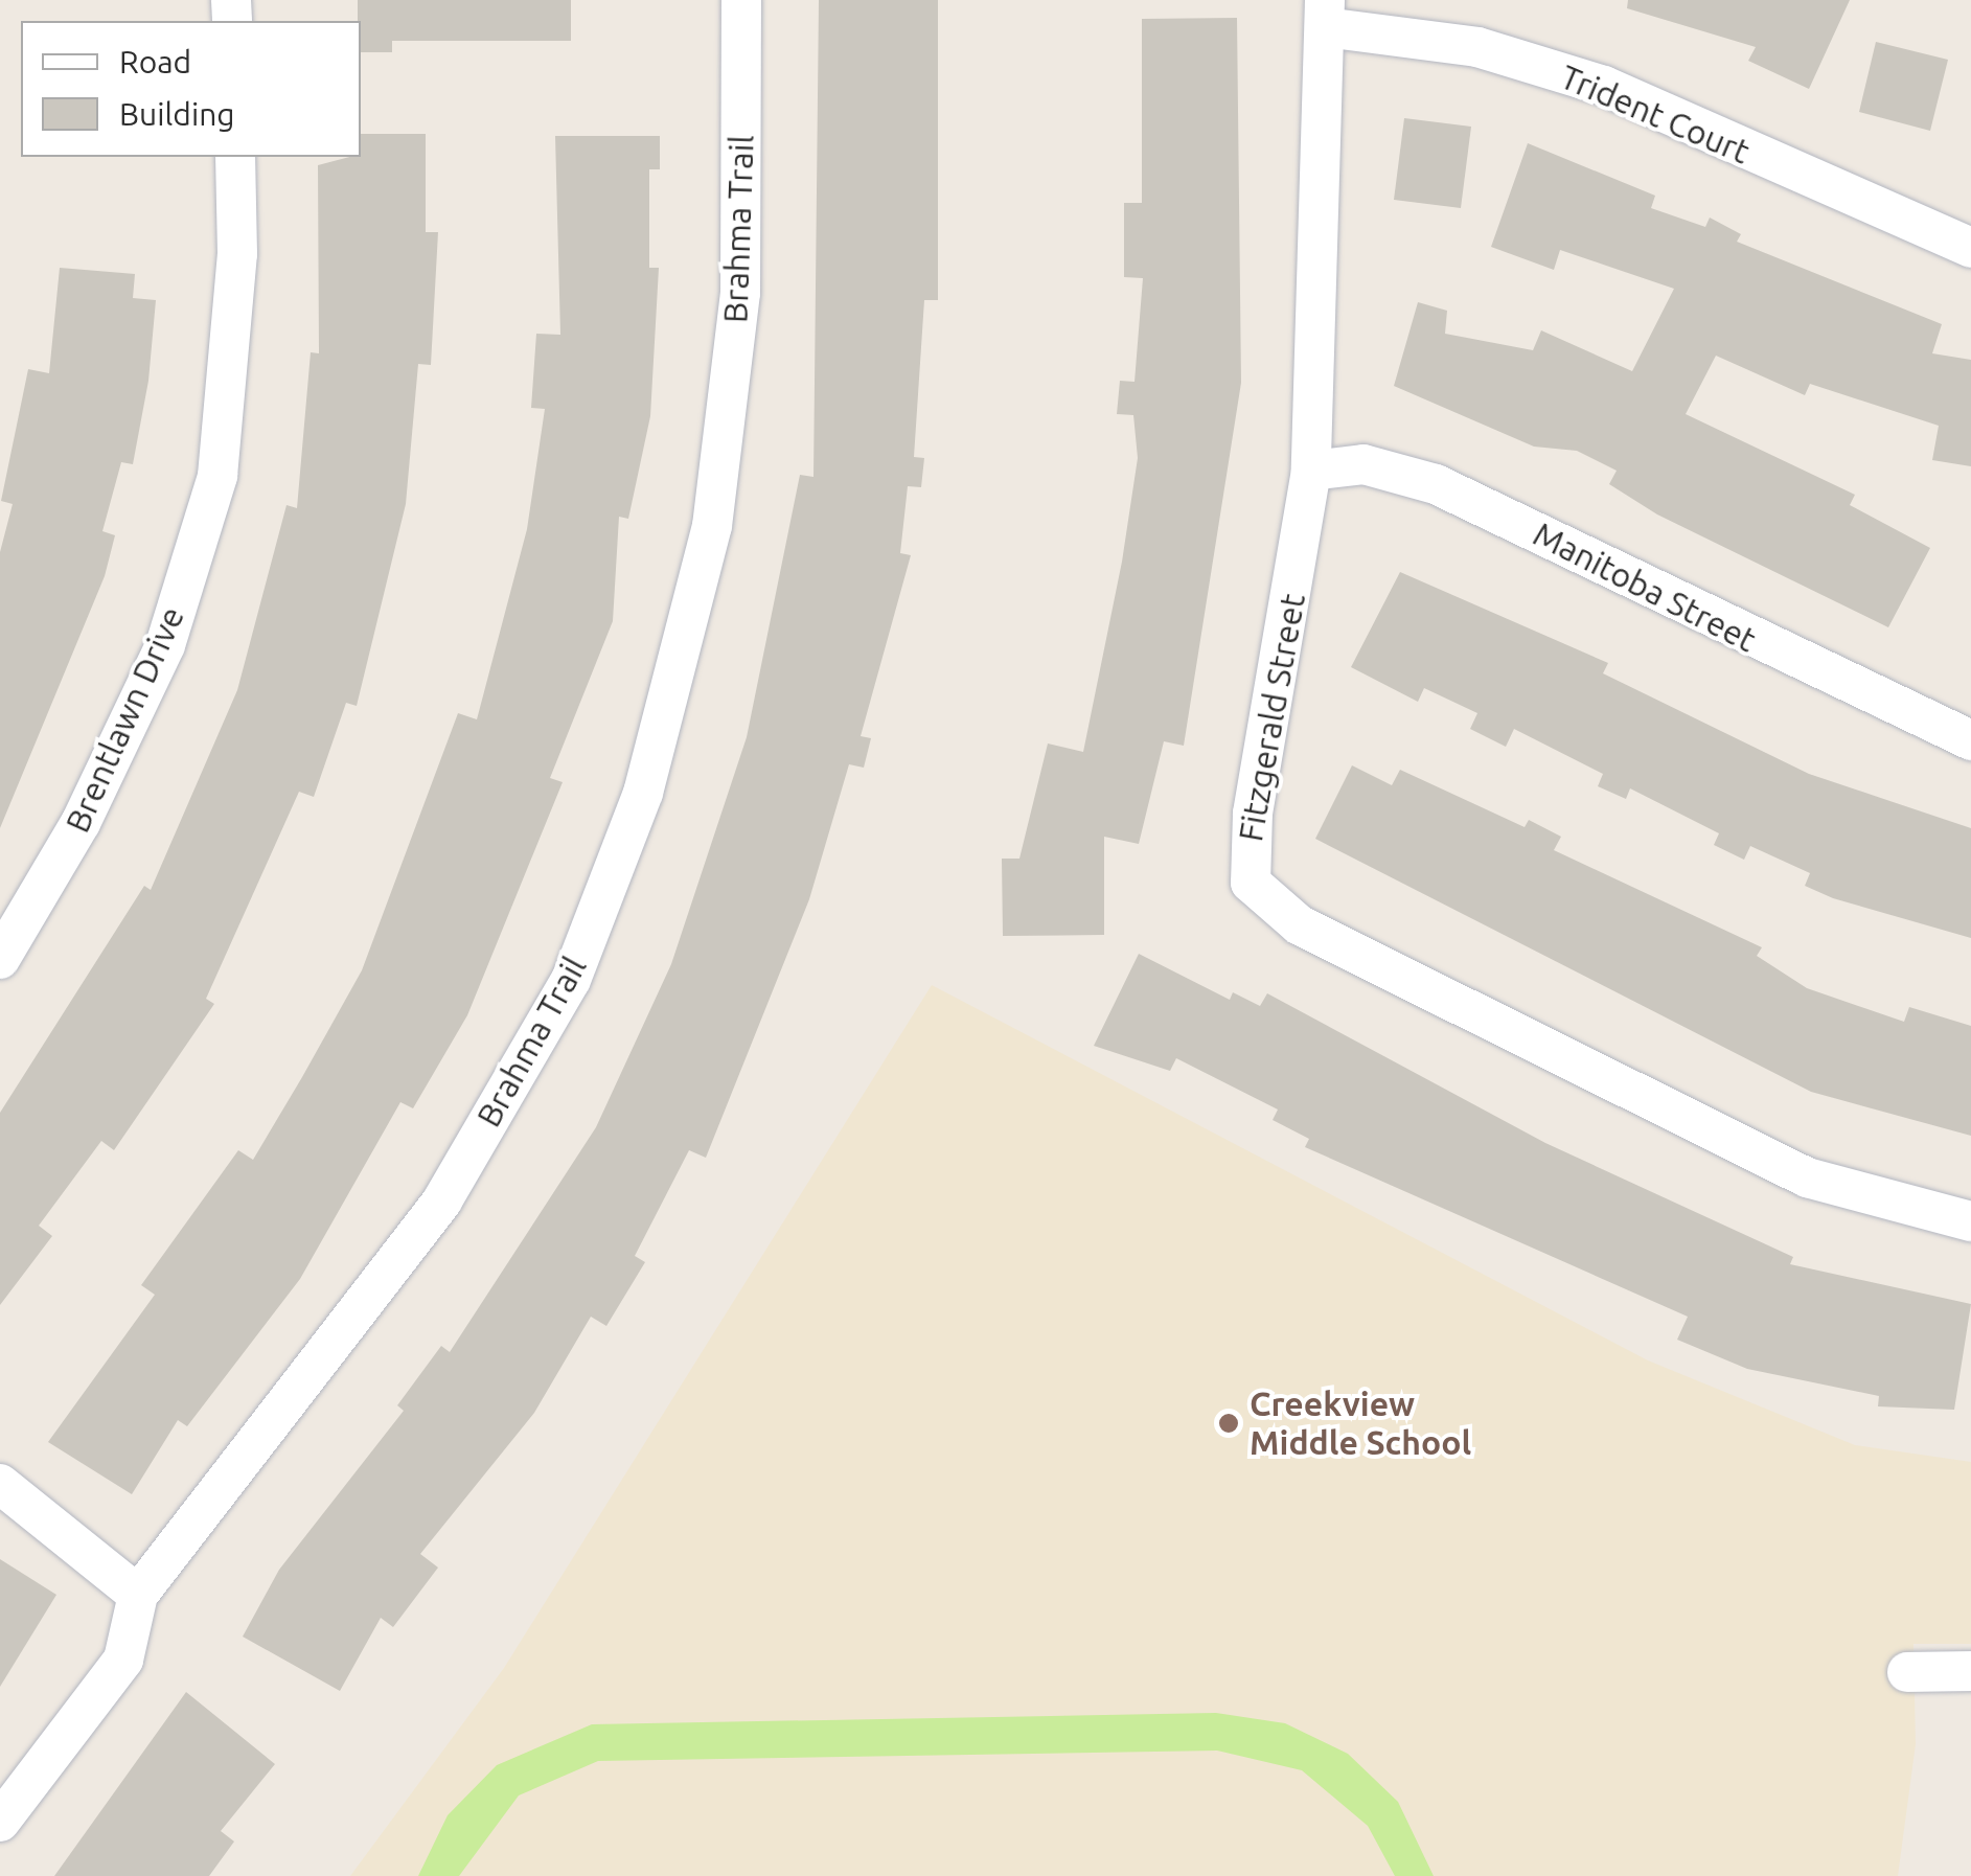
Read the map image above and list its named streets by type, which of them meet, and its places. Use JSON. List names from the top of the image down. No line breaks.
{"streets":{"street":["Trident Court","Brahma Trail","Manitoba Street","Fitzgerald Street","Brentlawn Drive"]},"crossings":[["Trident Court","Fitzgerald Street"],["Manitoba Street","Fitzgerald Street"]],"places":["Creekview Middle School"],"legend":["Road","Building"]}
